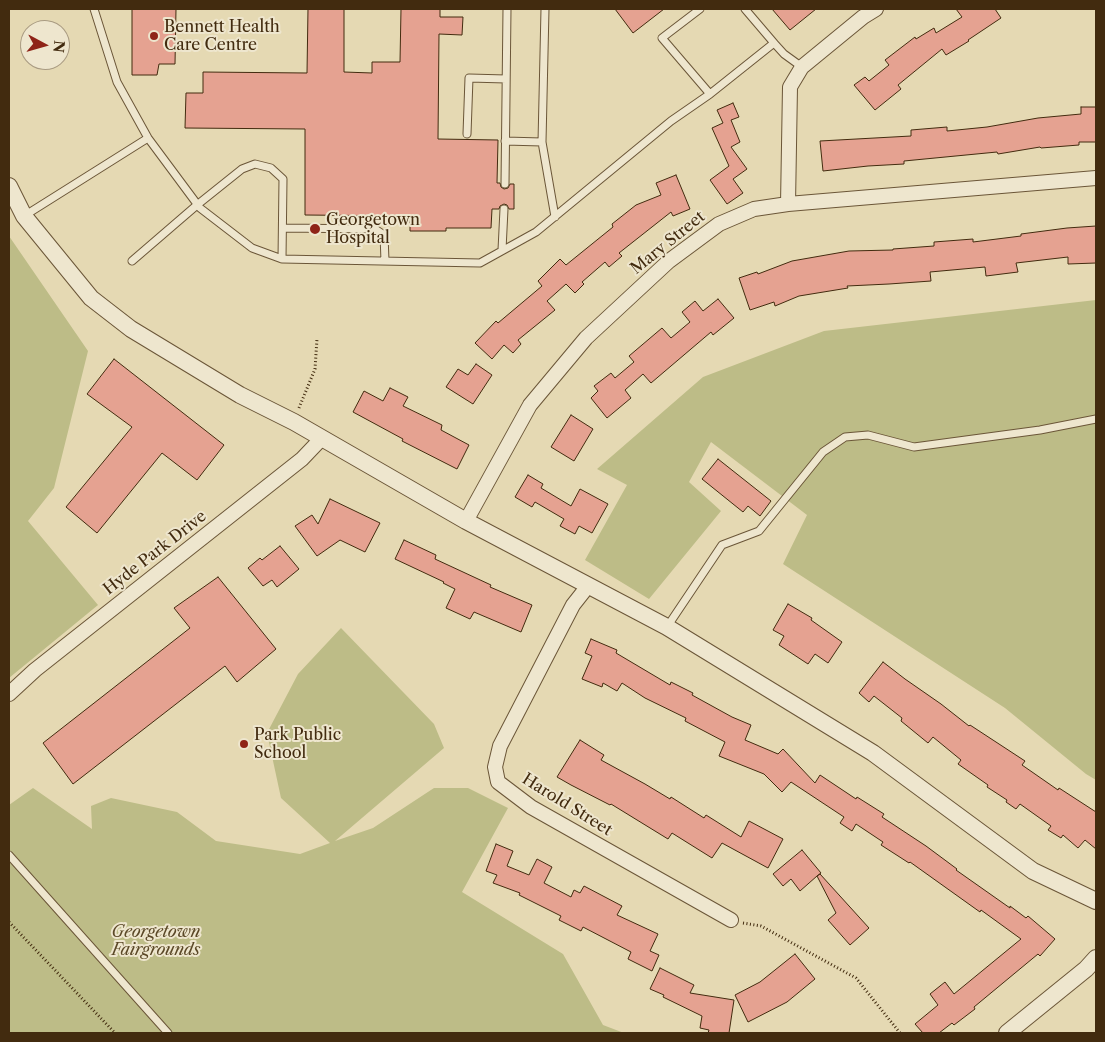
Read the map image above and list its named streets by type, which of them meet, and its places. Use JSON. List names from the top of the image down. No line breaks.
{"streets":{"street":["Mary Street","Hyde Park Drive","Harold Street"]},"parks":["Georgetown Fairgrounds"],"places":["Bennett Health Care Centre","Georgetown Hospital","Park Public School"],"north":"right"}
